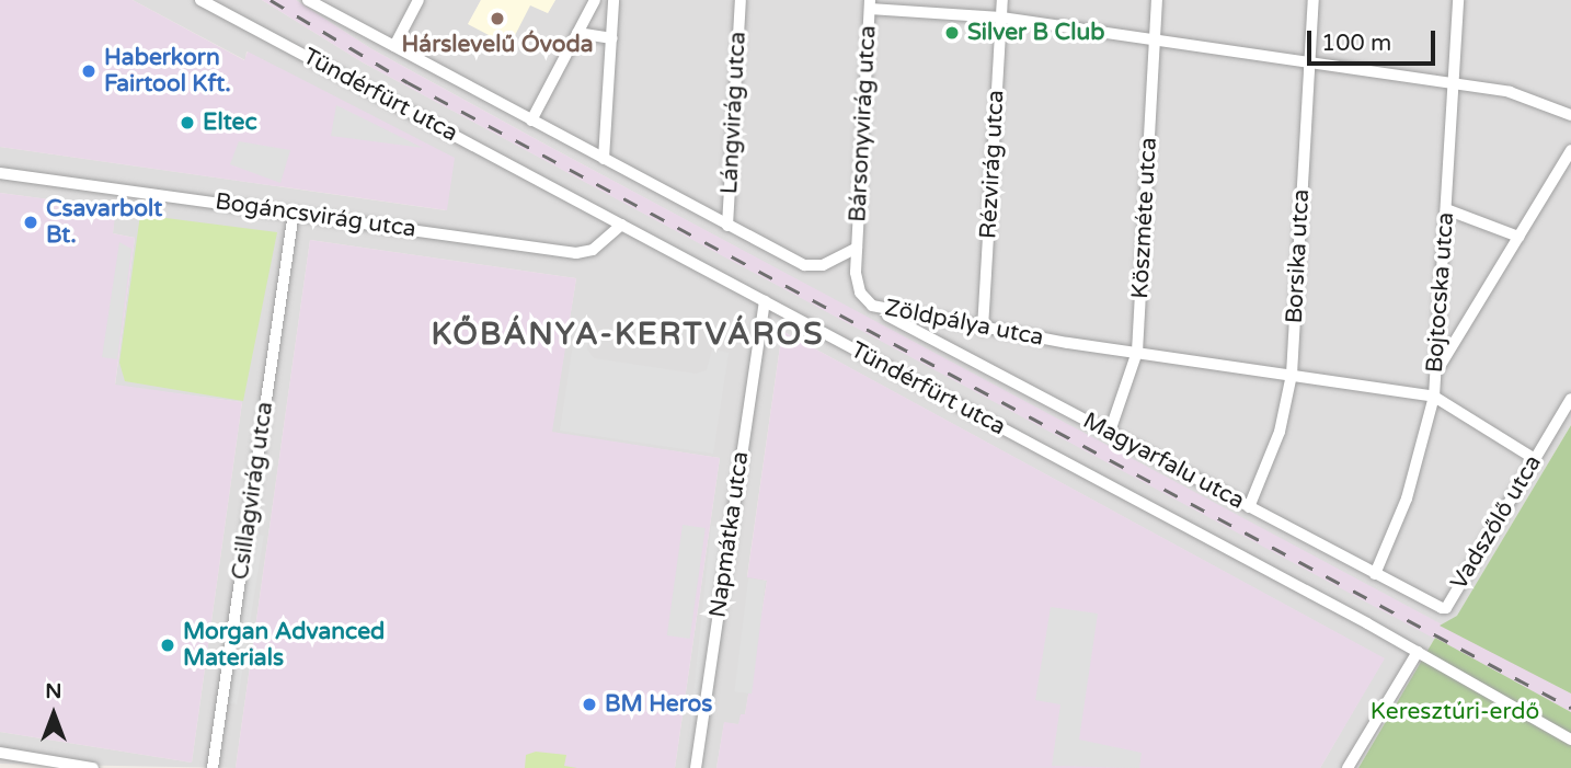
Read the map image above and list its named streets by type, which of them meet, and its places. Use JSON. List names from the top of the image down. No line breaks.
{"streets":{"street":["Tündérfürt utca","Lángvirág utca","Bársonyvirág utca","Rézvirág utca","Bogáncsvirág utca","Köszméte utca","Borsika utca","Bojtocska utca","Zöldpálya utca","Magyarfalu utca","Csillagvirág utca","Vadszőlő utca","Napmátka utca"]},"crossings":[["Tündérfürt utca","Bogáncsvirág utca"],["Tündérfürt utca","Napmátka utca"],["Bársonyvirág utca","Zöldpálya utca"],["Rézvirág utca","Zöldpálya utca"],["Bogáncsvirág utca","Csillagvirág utca"],["Köszméte utca","Zöldpálya utca"],["Köszméte utca","Magyarfalu utca"],["Borsika utca","Zöldpálya utca"],["Borsika utca","Magyarfalu utca"],["Bojtocska utca","Zöldpálya utca"],["Bojtocska utca","Magyarfalu utca"],["Zöldpálya utca","Magyarfalu utca"],["Zöldpálya utca","Vadszőlő utca"],["Magyarfalu utca","Vadszőlő utca"]],"districts":["KŐBÁNYA-KERTVÁROS"],"parks":["Keresztúri-erdő"],"places":["Hárslevelű Óvoda","Silver B Club","Haberkorn Fairtool Kft.","Eltec","Csavarbolt Bt.","Morgan Advanced Materials","BM Heros"],"scale_bar":"100 m","north":"top"}
